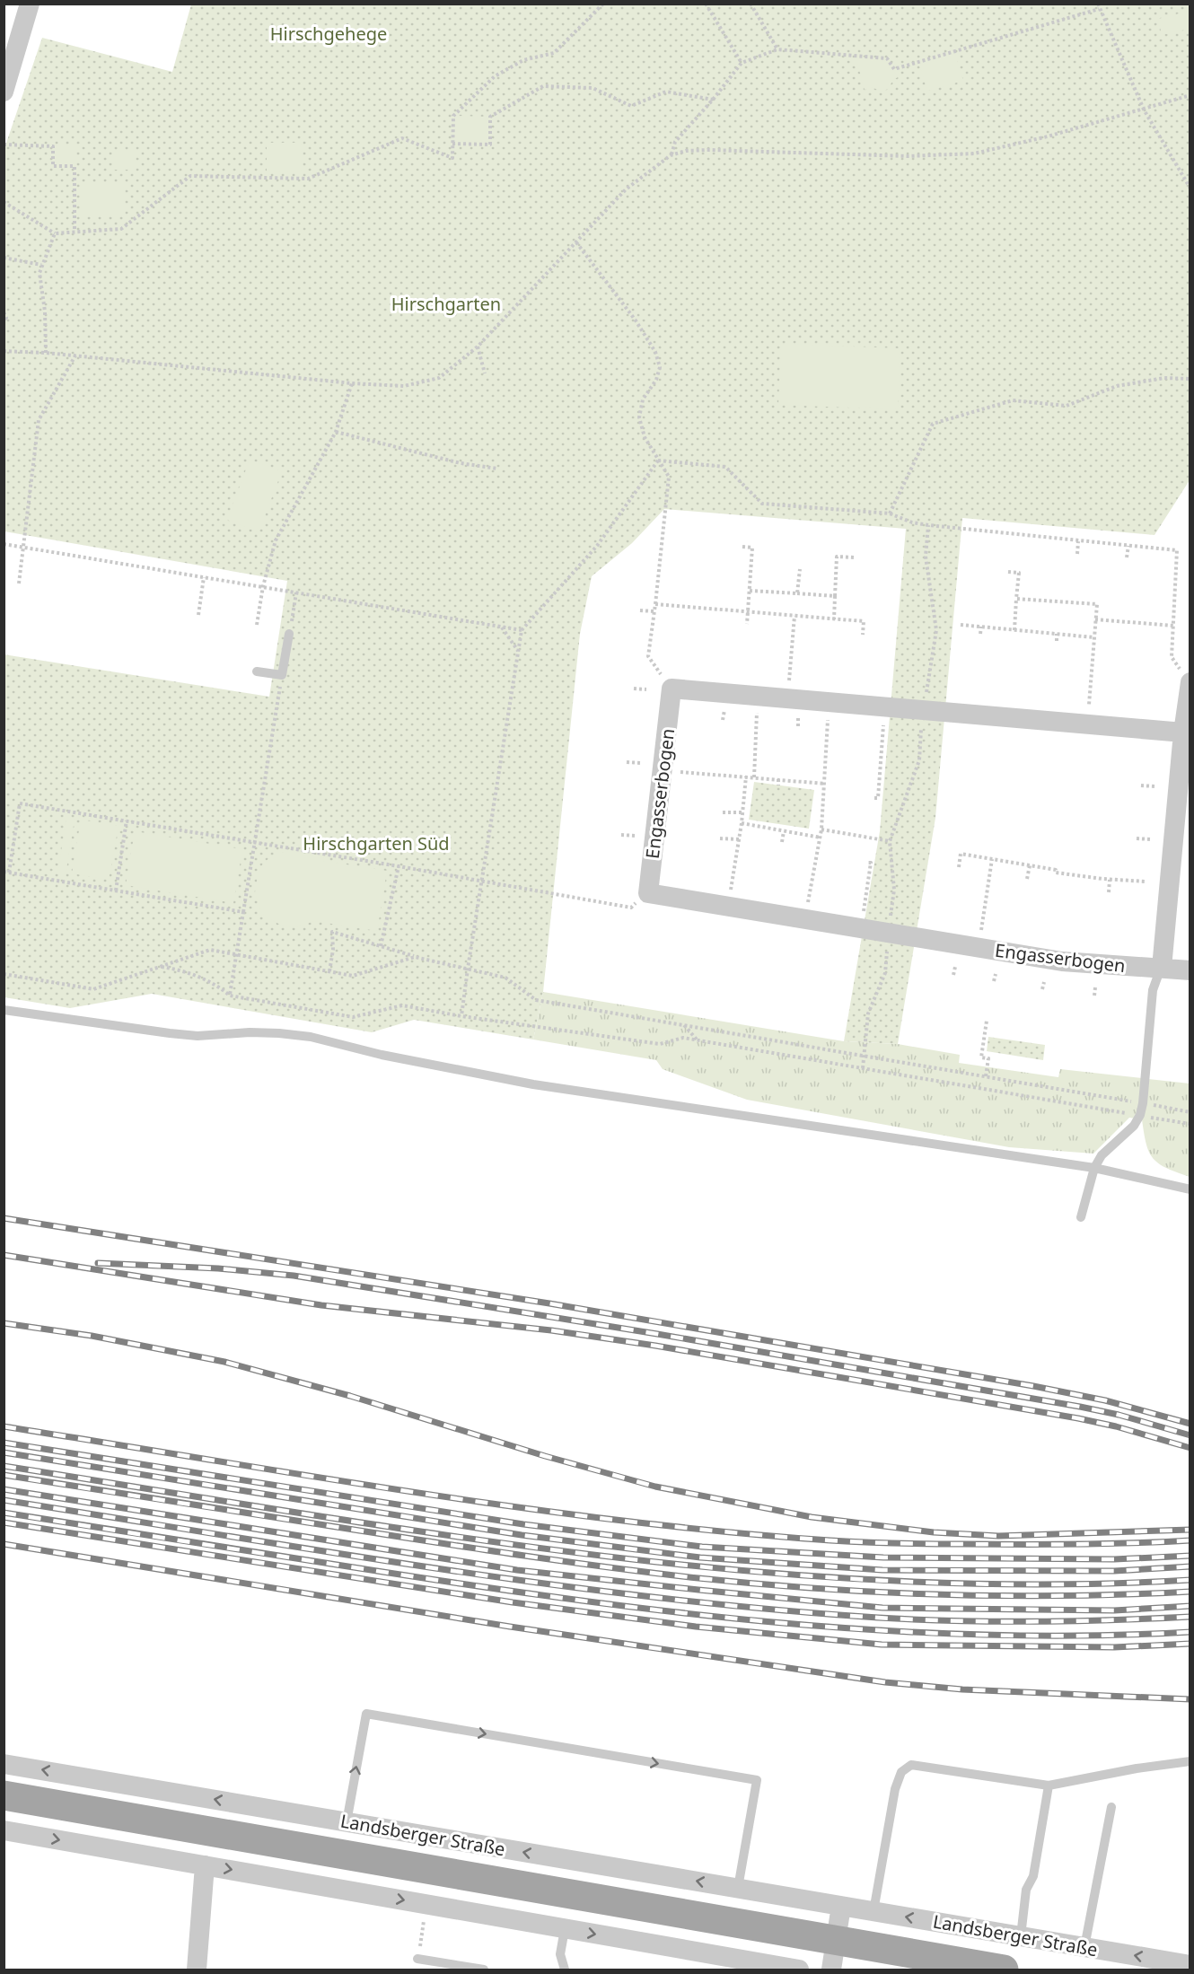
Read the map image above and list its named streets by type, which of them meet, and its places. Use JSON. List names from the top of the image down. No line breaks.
{"streets":{"main road":["Landsberger Straße"],"street":["Engasserbogen"]},"parks":["Hirschgehege","Hirschgarten","Hirschgarten Süd"]}
